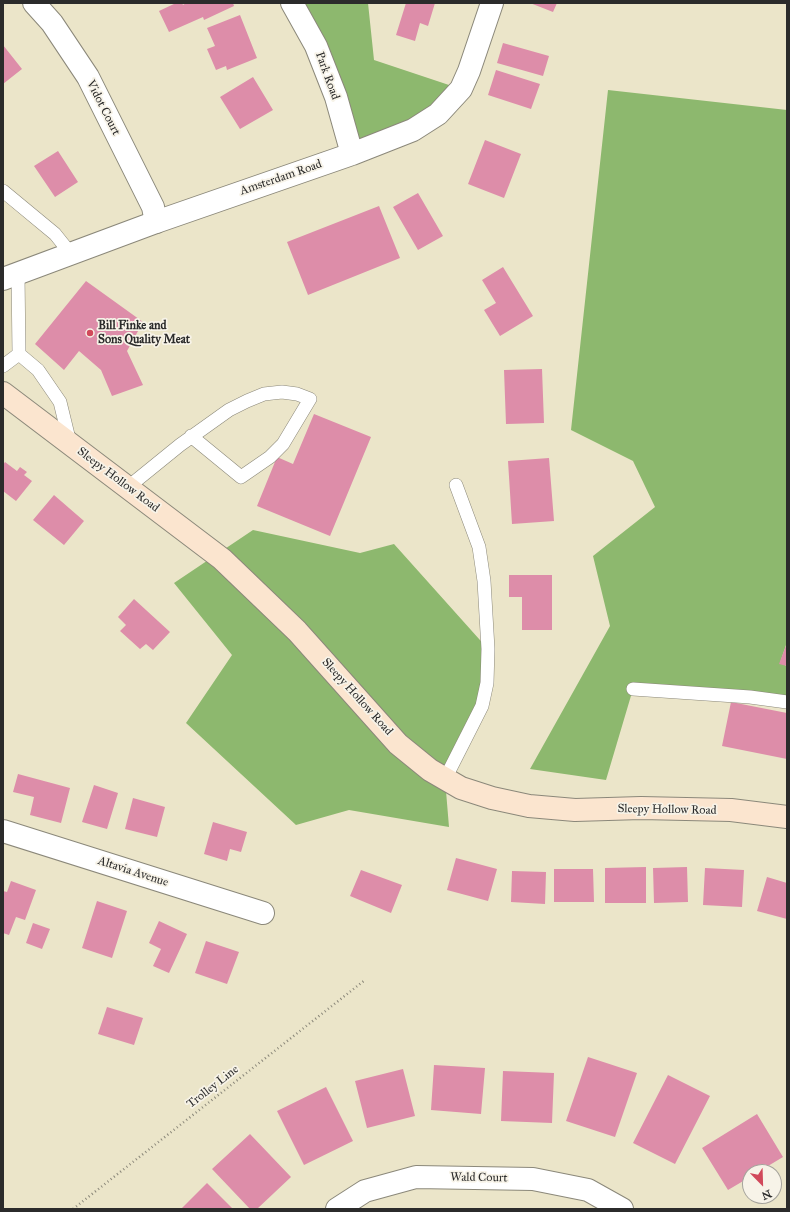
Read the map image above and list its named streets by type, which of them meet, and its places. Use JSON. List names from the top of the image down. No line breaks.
{"streets":{"main road":["Sleepy Hollow Road"],"street":["Park Road","Vidot Court","Amsterdam Road","Altavia Avenue","Wald Court"],"path":["Trolley Line"]},"crossings":[["Park Road","Amsterdam Road"],["Vidot Court","Amsterdam Road"]],"places":["Bill Finke and Sons Quality Meat"],"north":"bottom right"}
